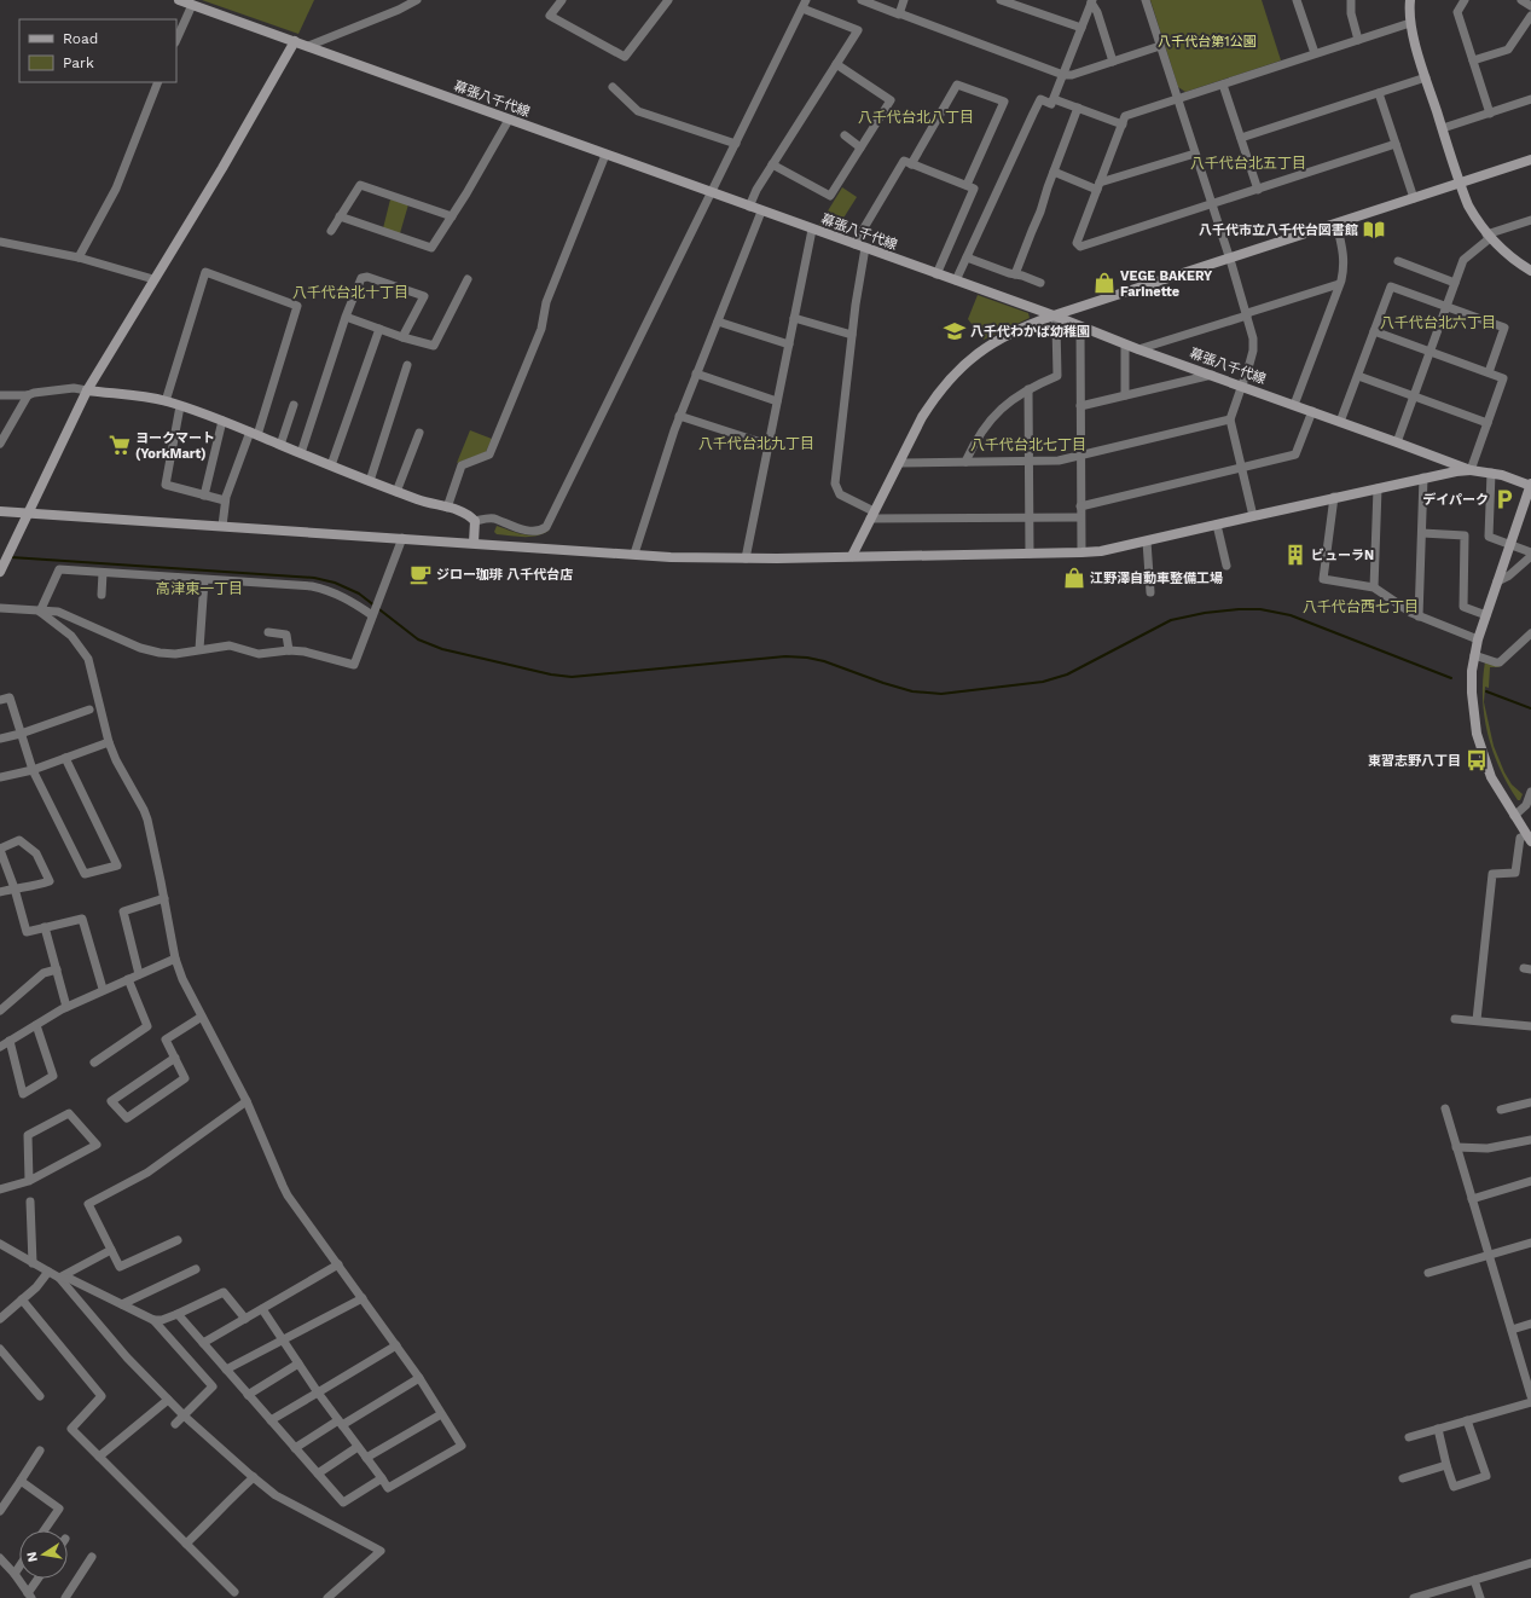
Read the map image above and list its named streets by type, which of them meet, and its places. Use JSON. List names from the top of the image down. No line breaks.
{"streets":{"street":["幕張八千代線"]},"districts":["八千代台北八丁目","八千代台北五丁目","八千代台北十丁目","八千代台北六丁目","八千代台北九丁目","八千代台北七丁目","高津東一丁目","八千代台西七丁目"],"parks":["八千代台第1公園"],"places":{"library":["八千代市立八千代台図書館"],"shop":["VEGE BAKERY Farinette","江野澤自動車整備工場"],"school or university":["八千代わかば幼稚園"],"supermarket":["ヨークマート (YorkMart)"],"parking":["デイパーク"],"building":["ビューラN"],"cafe":["ジロー珈琲 八千代台店"],"bus stop":["東習志野八丁目"]},"legend":["Road","Park"],"north":"left"}
